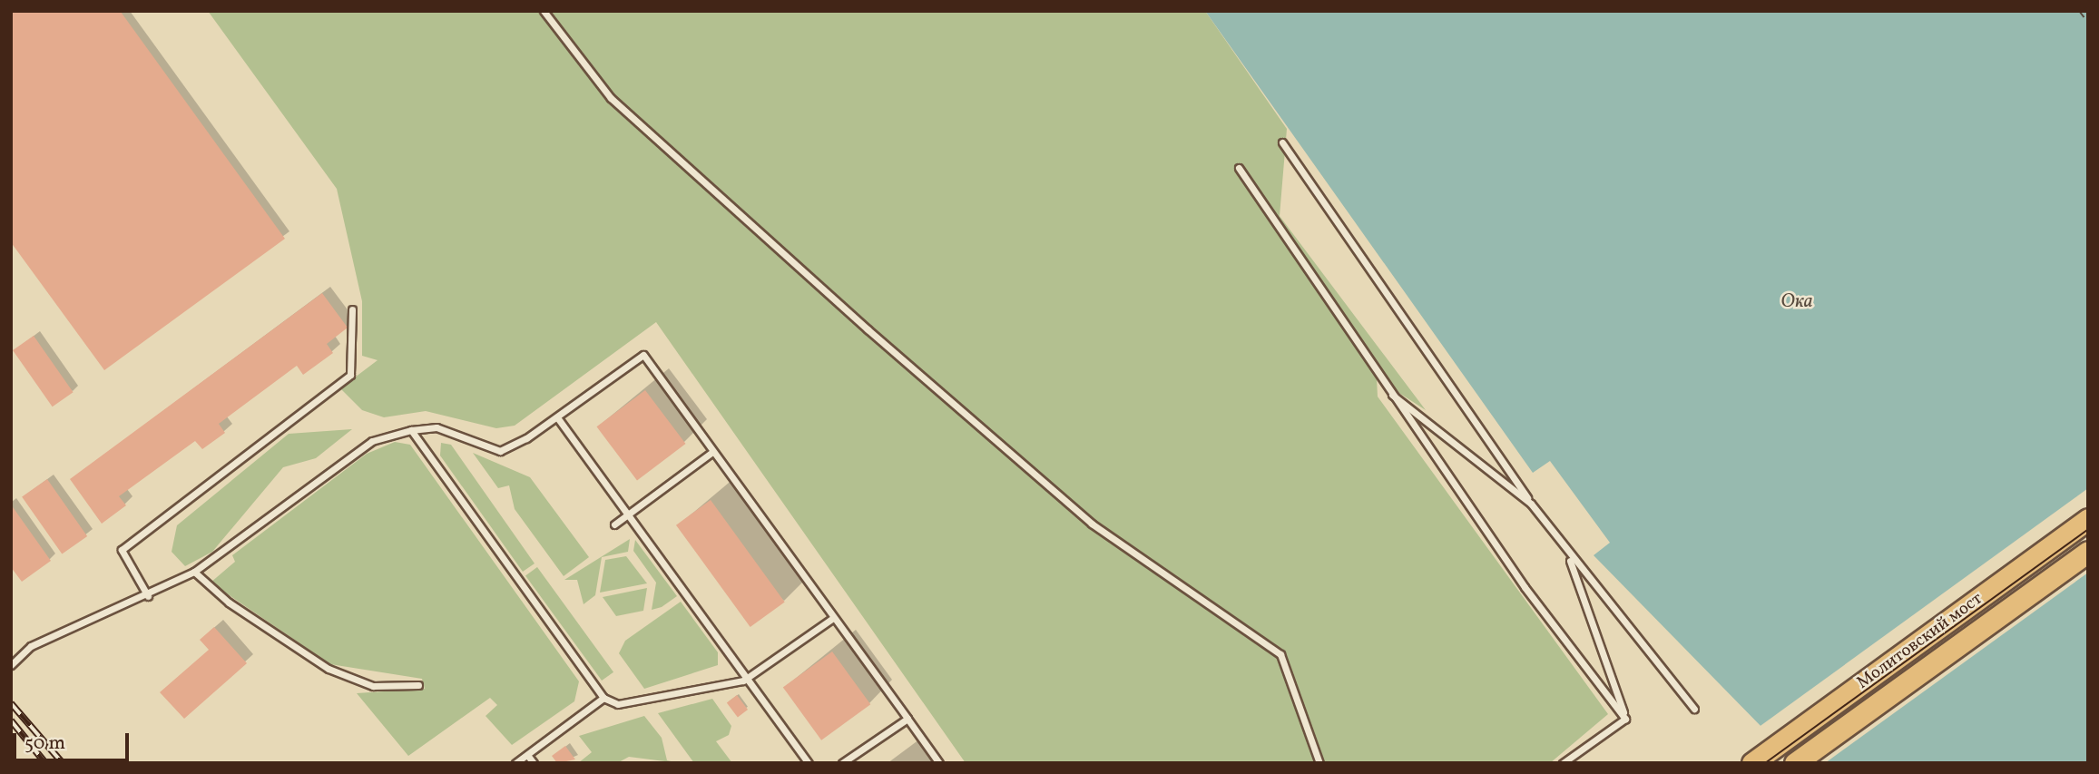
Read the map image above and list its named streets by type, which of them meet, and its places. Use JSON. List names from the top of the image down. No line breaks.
{"streets":{"main road":["Молитовский мост"]},"water":["Ока"],"scale_bar":"50 m"}
